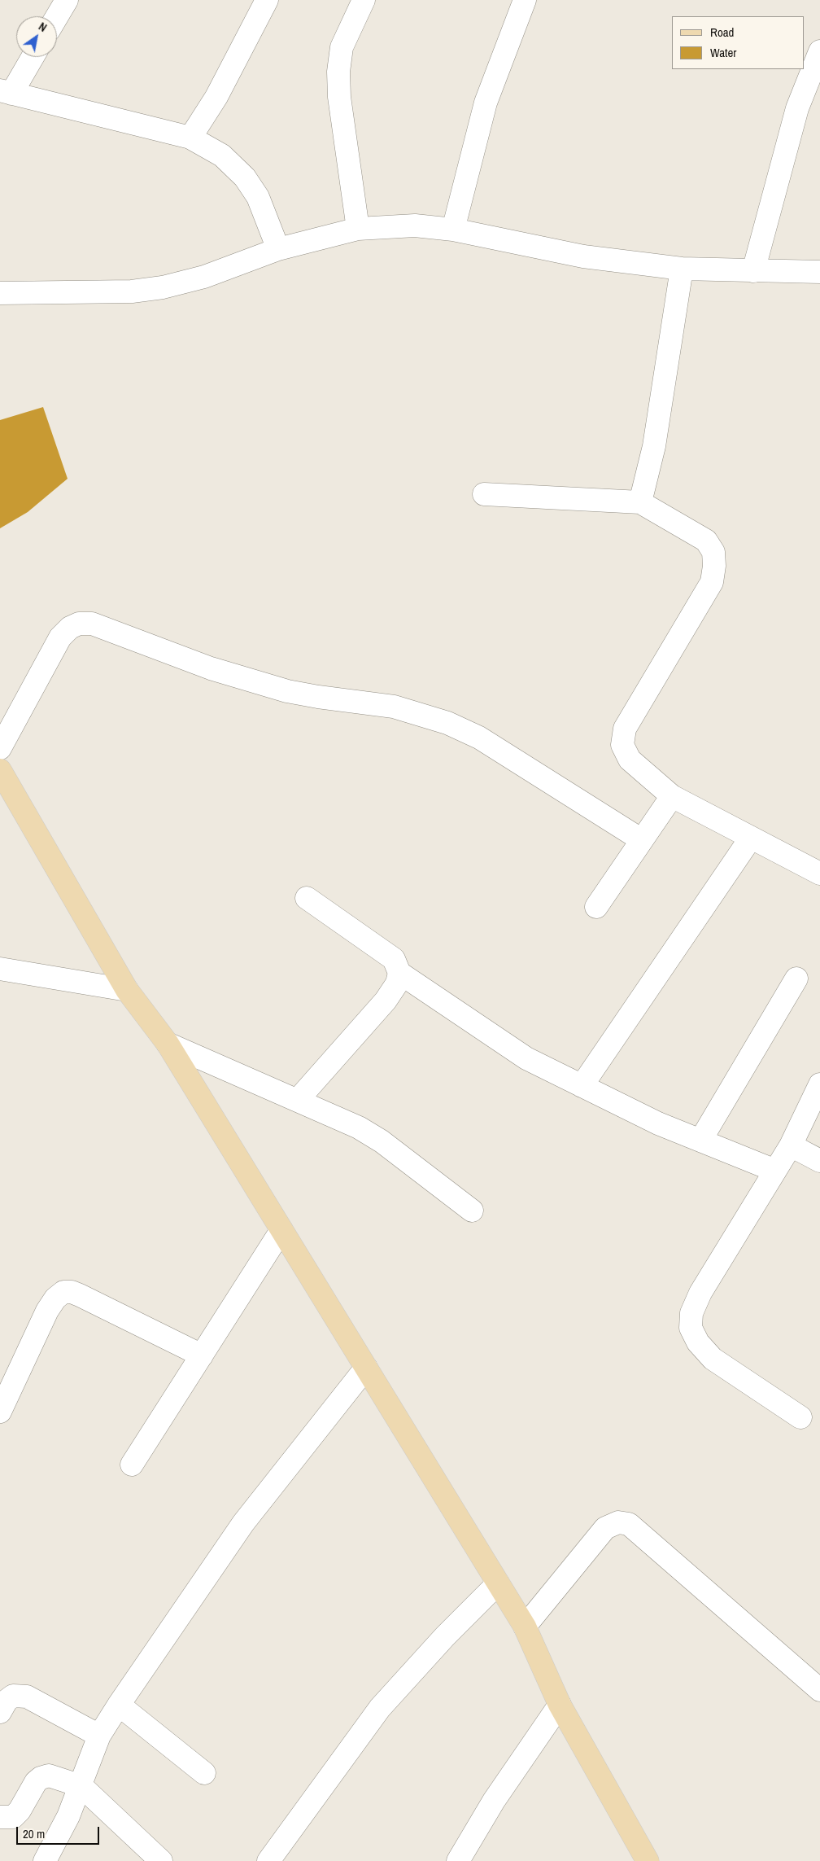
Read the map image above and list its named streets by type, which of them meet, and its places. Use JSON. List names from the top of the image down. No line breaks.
{"legend":["Road","Water"],"scale_bar":"20 m","north":"top right"}
